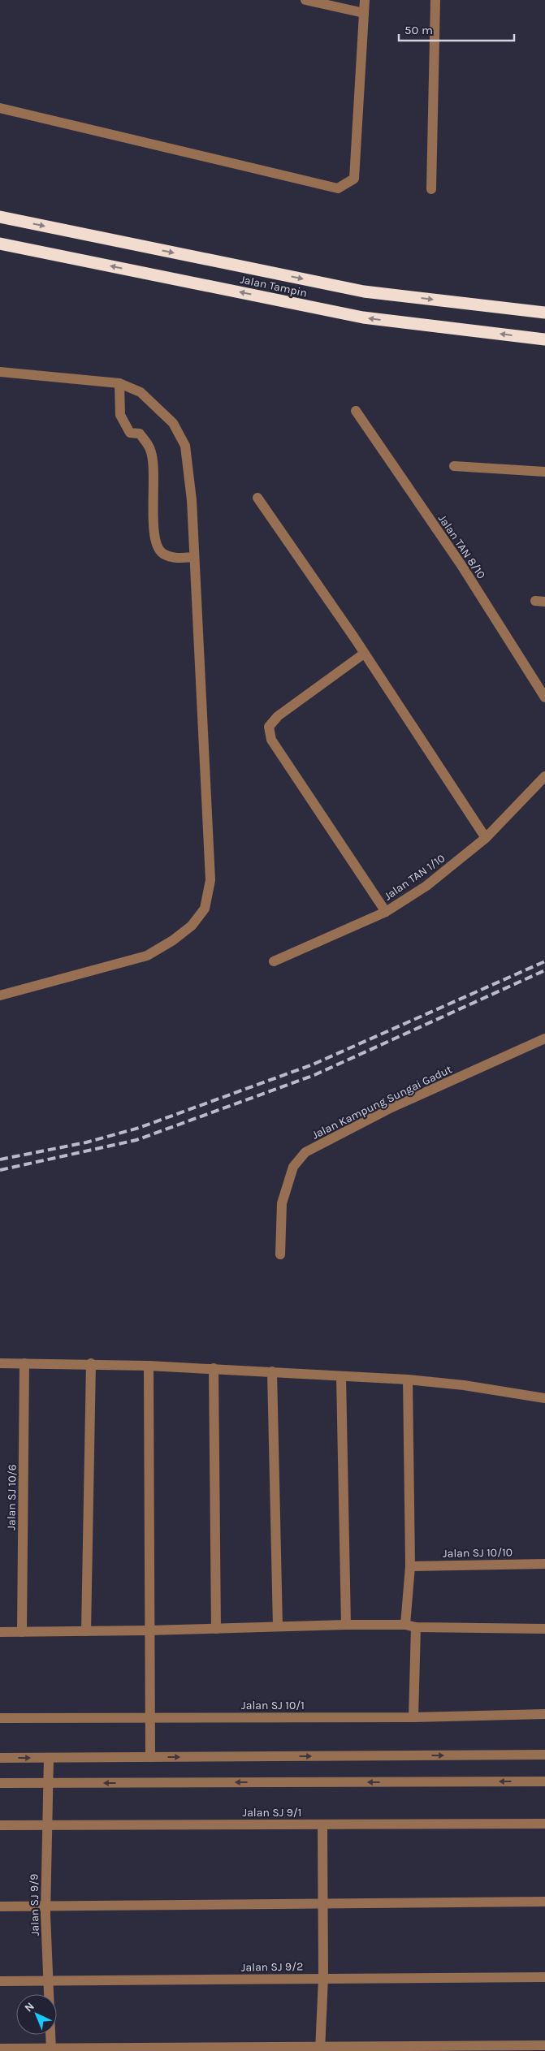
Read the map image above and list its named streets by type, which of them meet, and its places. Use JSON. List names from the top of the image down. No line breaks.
{"streets":{"highway":["Jalan Tampin"],"street":["Jalan TAN 8/10","Jalan TAN 1/10","Jalan Kampung Sungai Gadut","Jalan SJ 10/6","Jalan SJ 10/10","Jalan SJ 10/1","Jalan SJ 9/1","Jalan SJ 9/9","Jalan SJ 9/2"]},"crossings":[["Jalan SJ 9/1","Jalan SJ 9/9"],["Jalan SJ 9/9","Jalan SJ 9/2"]],"scale_bar":"50 m","north":"top left"}
